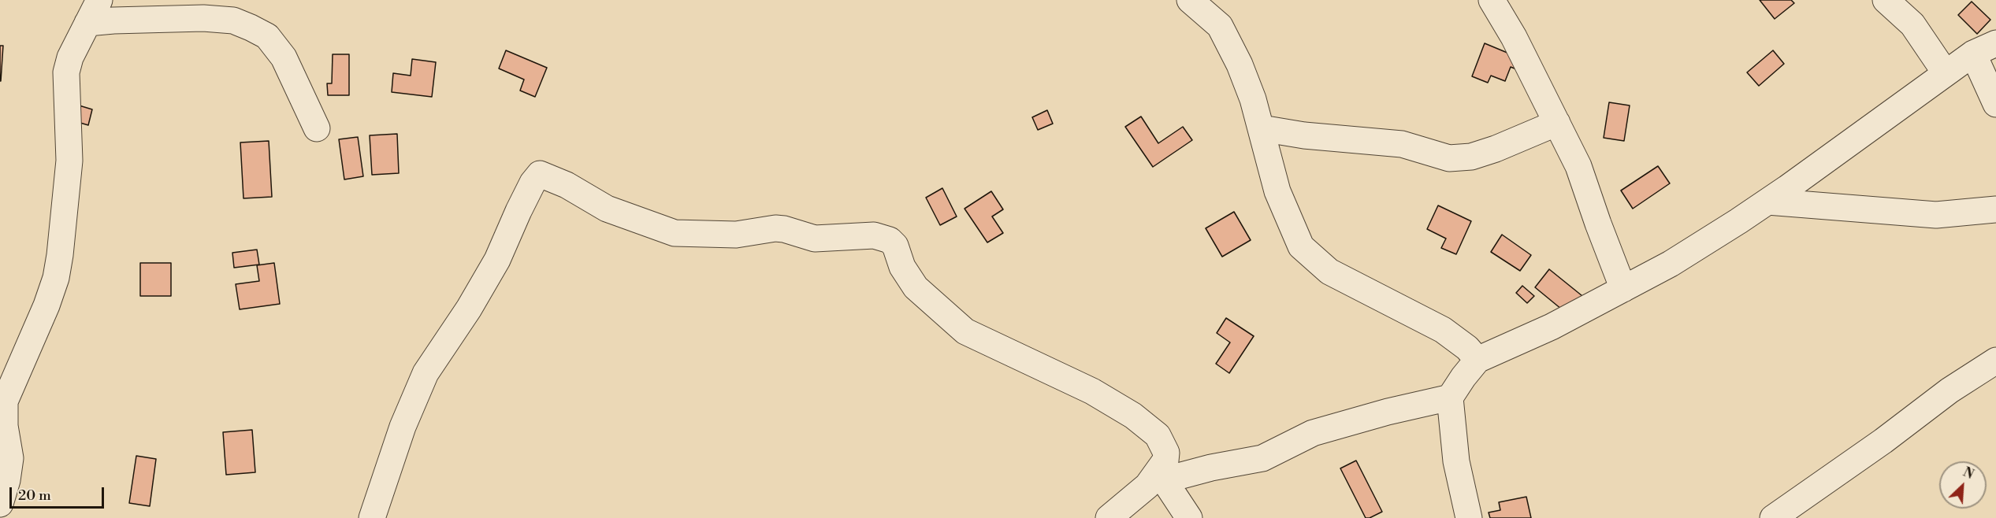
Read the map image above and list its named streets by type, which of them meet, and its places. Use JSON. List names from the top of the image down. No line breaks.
{"scale_bar":"20 m","north":"top right"}
